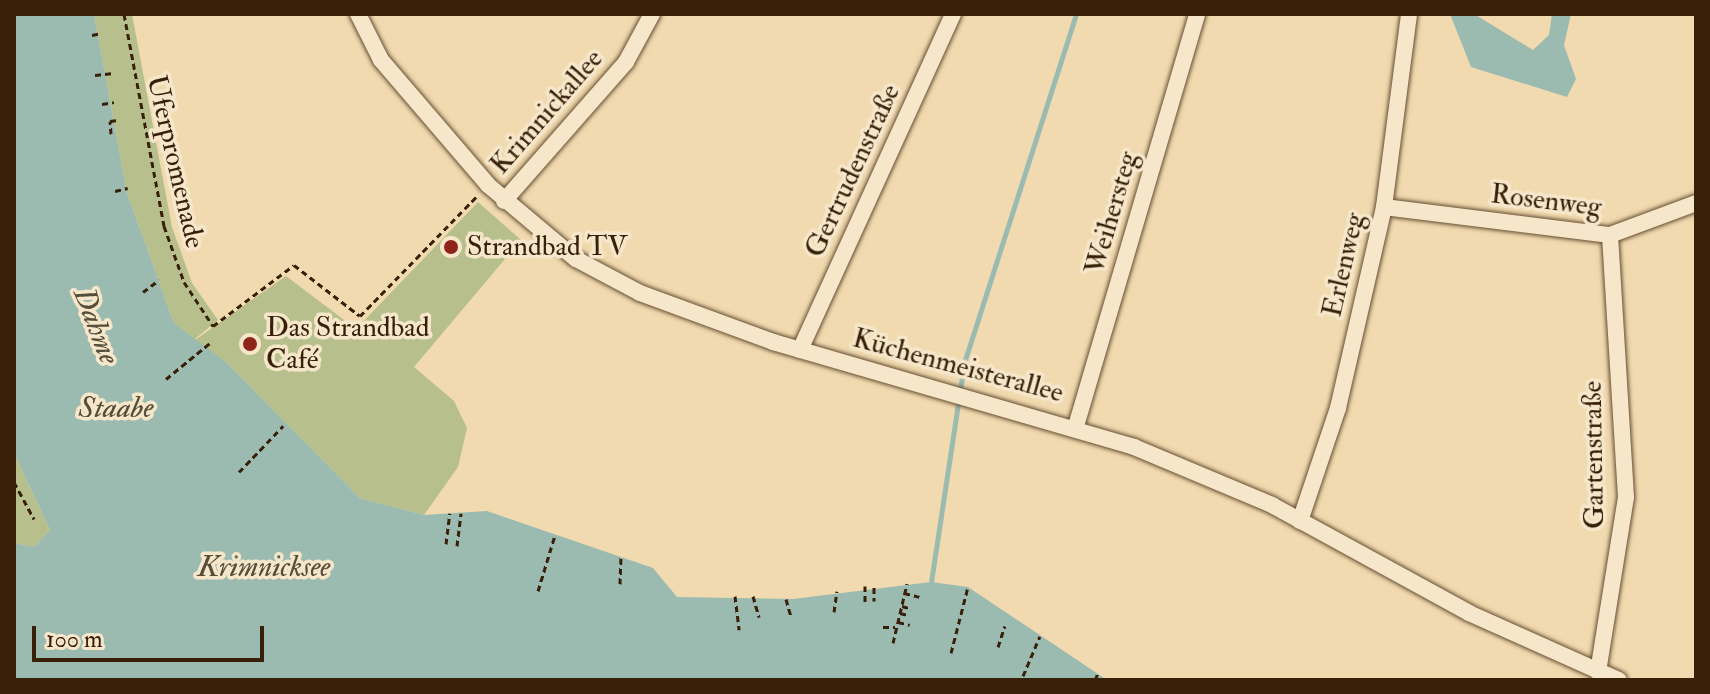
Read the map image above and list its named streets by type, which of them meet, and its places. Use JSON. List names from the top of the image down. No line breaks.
{"streets":{"street":["Krimnickallee","Gertrudenstraße","Rosenweg","Weihersteg","Erlenweg","Küchenmeisterallee","Gartenstraße"],"path":["Uferpromenade"]},"crossings":[["Krimnickallee","Küchenmeisterallee"],["Uferpromenade","Küchenmeisterallee"],["Gertrudenstraße","Küchenmeisterallee"],["Rosenweg","Erlenweg"],["Rosenweg","Gartenstraße"],["Weihersteg","Küchenmeisterallee"],["Erlenweg","Küchenmeisterallee"],["Küchenmeisterallee","Gartenstraße"]],"water":["Dahme","Staabe","Krimnicksee"],"places":["Strandbad TV","Das Strandbad Café"],"scale_bar":"100 m"}
